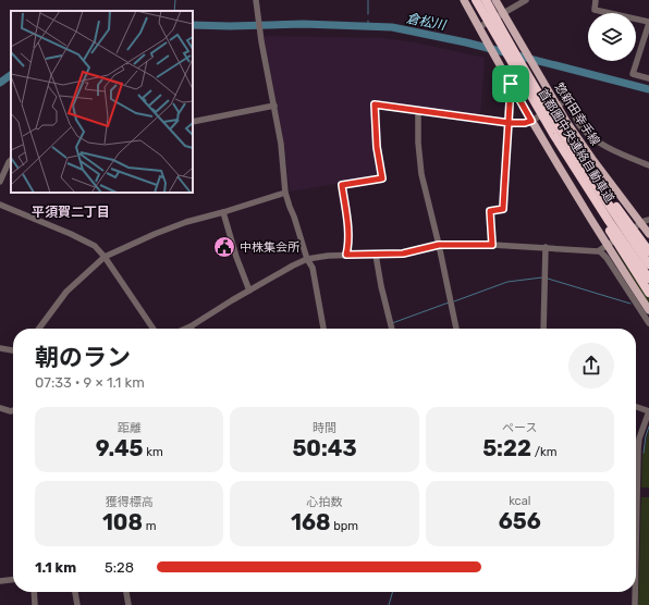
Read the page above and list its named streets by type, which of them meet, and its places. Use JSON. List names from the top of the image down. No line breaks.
{"streets":{"highway":["首都圏中央連絡自動車道"],"main road":["惣新田幸手線"]},"districts":["平須賀二丁目"],"water":["倉松川"],"places":{"public building":["中株集会所"]},"page":{"heading":["朝のラン","07:33 · 9 × 1.1 km"],"stats":[["距離","9.45 km"],["時間","50:43"],["ペース","5:22 /km"],["獲得標高","108 m"],["心拍数","168 bpm"],["kcal","656"]],"list":[{"name":"1.1 km","note":"5:28"}]}}
